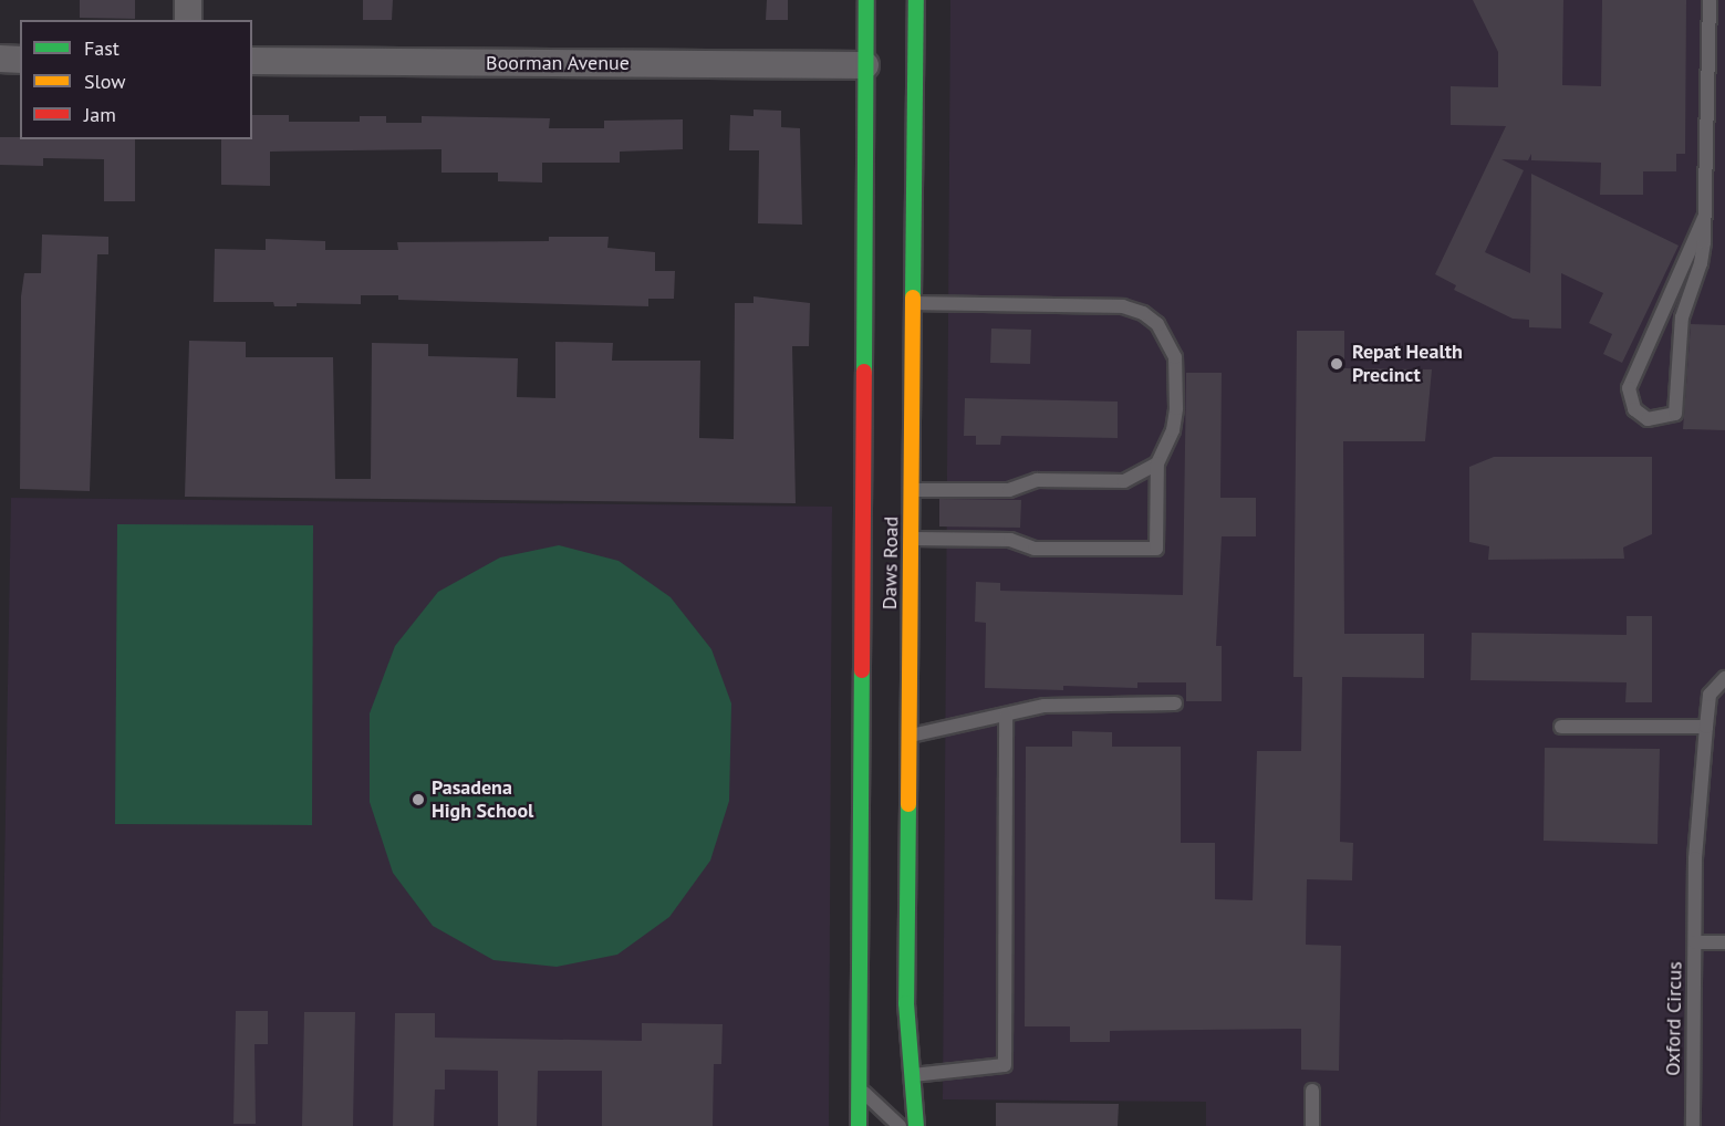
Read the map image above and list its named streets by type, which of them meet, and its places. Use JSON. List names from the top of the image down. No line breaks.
{"streets":{"main road":["Daws Road"],"street":["Boorman Avenue"],"lane":["Oxford Circus"]},"crossings":[["Boorman Avenue","Daws Road"]],"places":["Repat Health Precinct","Pasadena High School"],"legend":["Fast","Slow","Jam"]}
